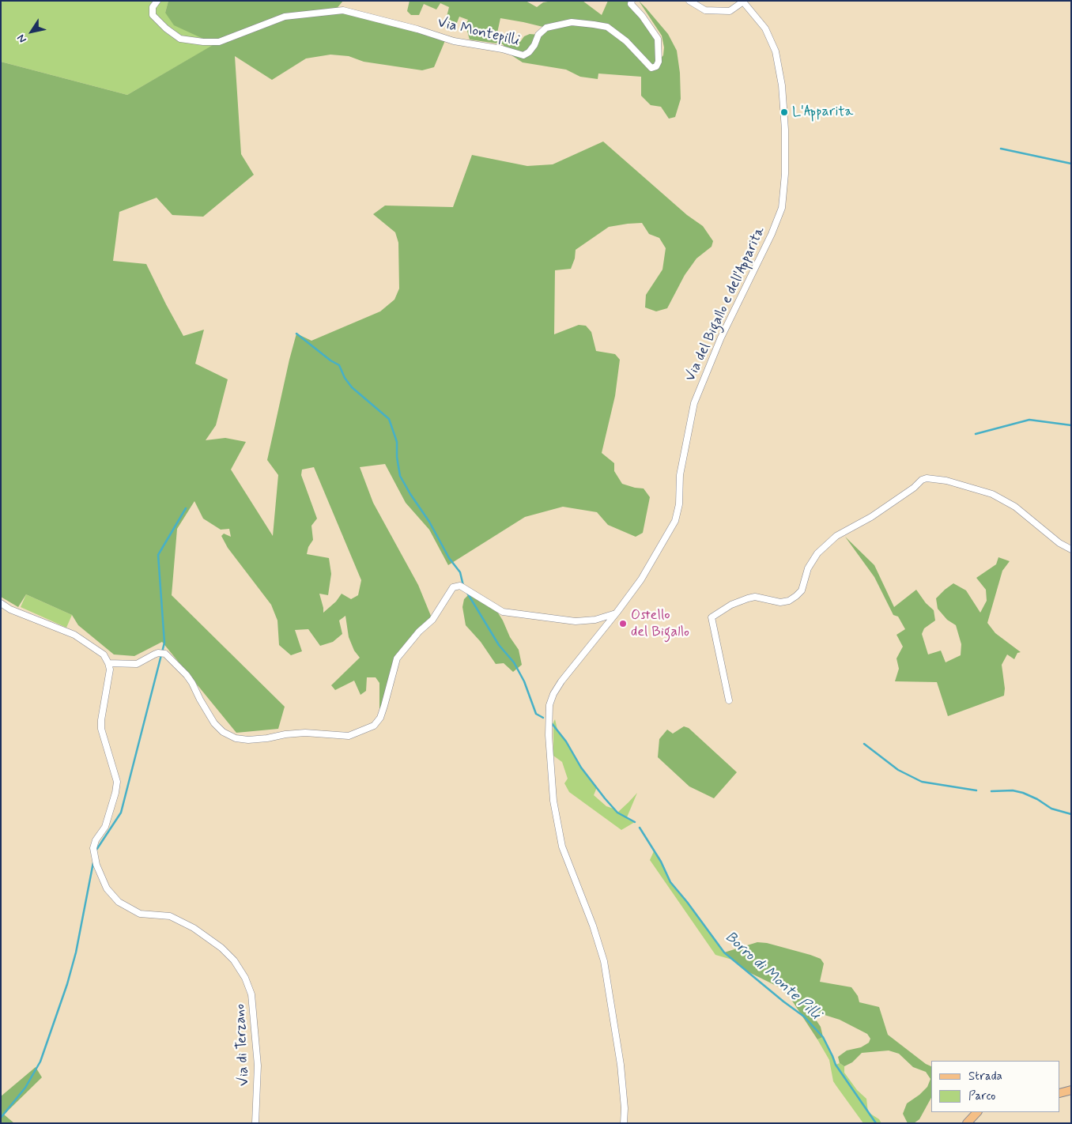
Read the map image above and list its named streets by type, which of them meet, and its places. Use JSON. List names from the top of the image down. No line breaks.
{"streets":{"street":["Via Montepilli","Via del Bigallo e dell'Apparita","Via di Terzano"]},"water":["Borro di Monte Pilli"],"places":["L'Apparita","Ostello del Bigallo"],"legend":["Strada","Parco"],"north":"bottom left"}
